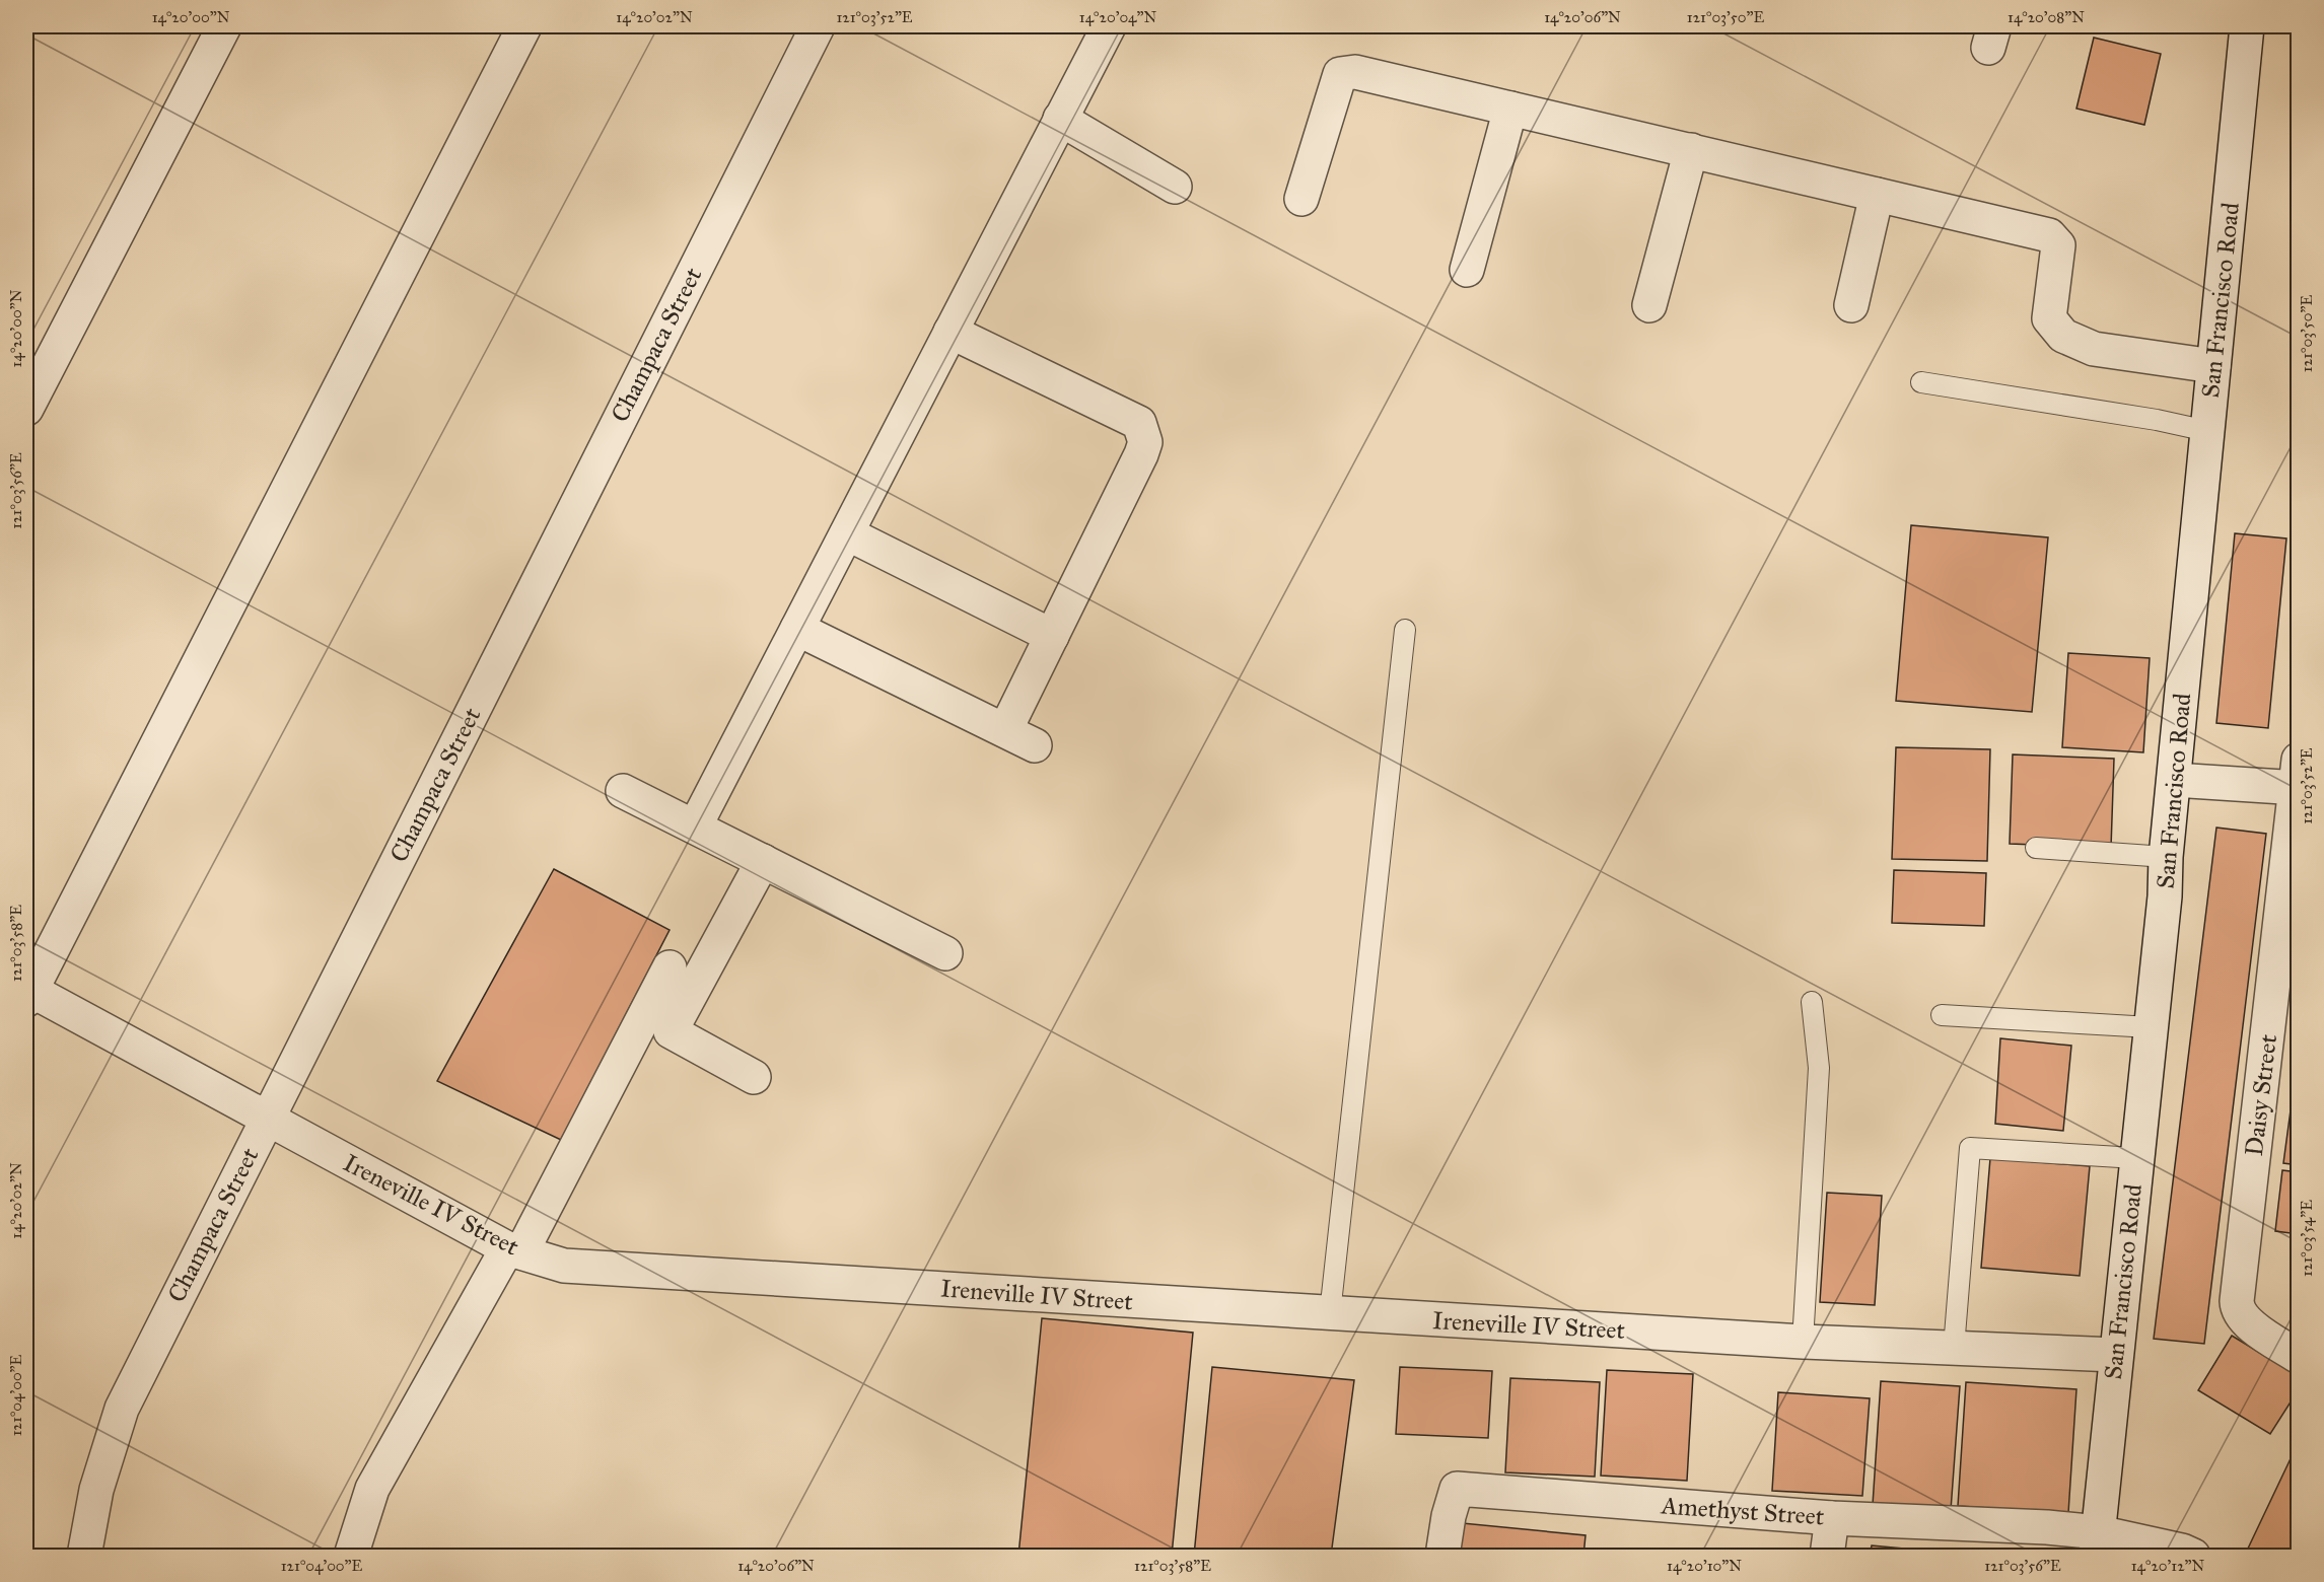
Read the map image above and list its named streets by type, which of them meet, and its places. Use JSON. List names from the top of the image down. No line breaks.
{"streets":{"street":["San Francisco Road","Champaca Street","Daisy Street","Ireneville IV Street","Amethyst Street"]},"crossings":[["San Francisco Road","Ireneville IV Street"],["San Francisco Road","Amethyst Street"],["Champaca Street","Ireneville IV Street"]],"coordinates":["14°20'00\"N","14°20'02\"N","121°03'52\"E","14°20'04\"N","14°20'06\"N","121°03'50\"E","14°20'08\"N","121°03'56\"E","121°03'58\"E","121°03'54\"E","121°04'00\"E","14°20'10\"N","14°20'12\"N"]}
